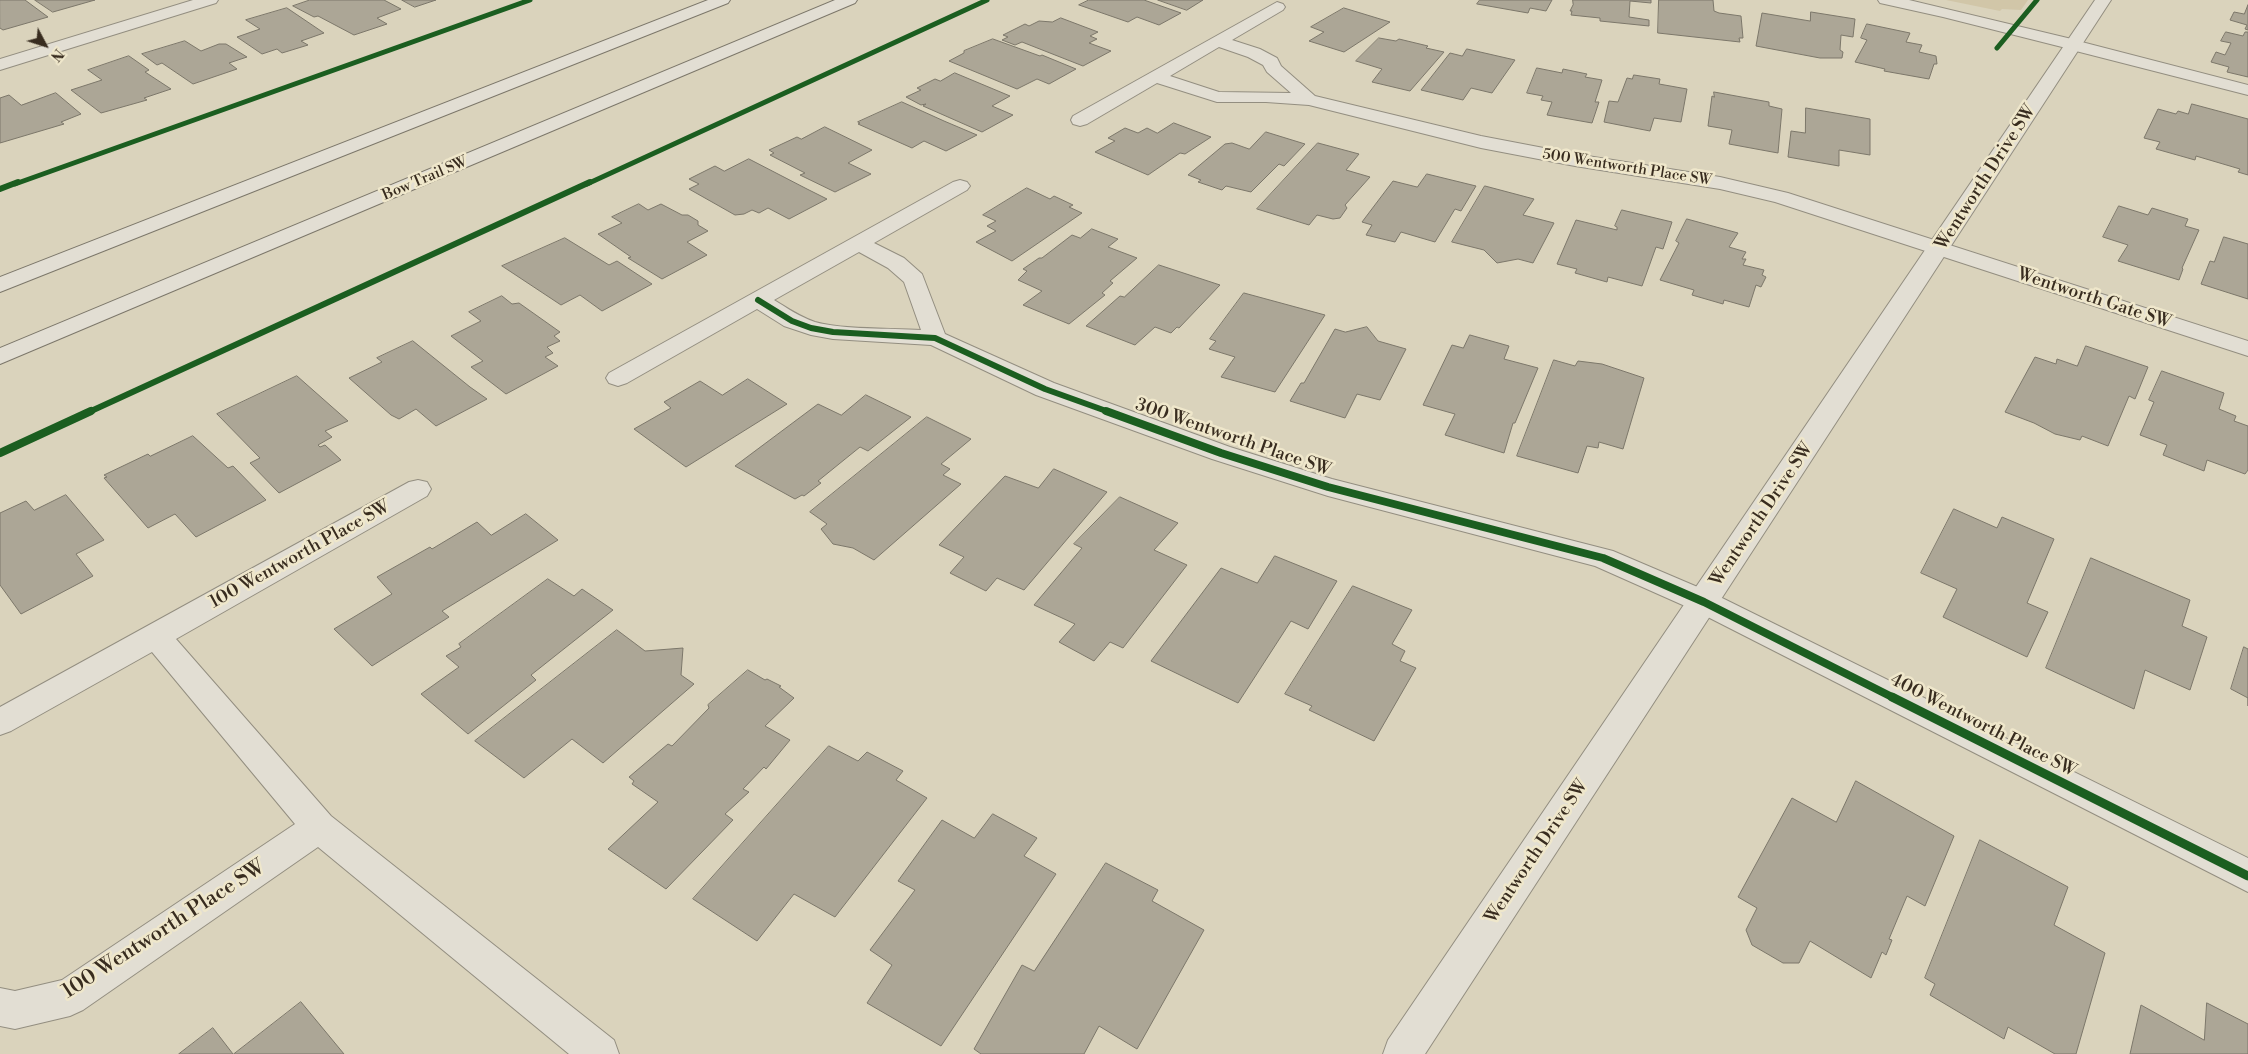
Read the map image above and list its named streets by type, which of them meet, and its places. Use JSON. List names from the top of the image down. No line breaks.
{"streets":{"street":["500 Wentworth Place SW","Wentworth Drive SW","Bow Trail SW","Wentworth Gate SW","300 Wentworth Place SW","100 Wentworth Place SW","400 Wentworth Place SW"]},"crossings":[["500 Wentworth Place SW","Wentworth Drive SW"],["500 Wentworth Place SW","Wentworth Gate SW"],["Wentworth Drive SW","Wentworth Gate SW"],["Wentworth Drive SW","300 Wentworth Place SW"],["Wentworth Drive SW","400 Wentworth Place SW"],["300 Wentworth Place SW","400 Wentworth Place SW"]],"north":"bottom right"}
